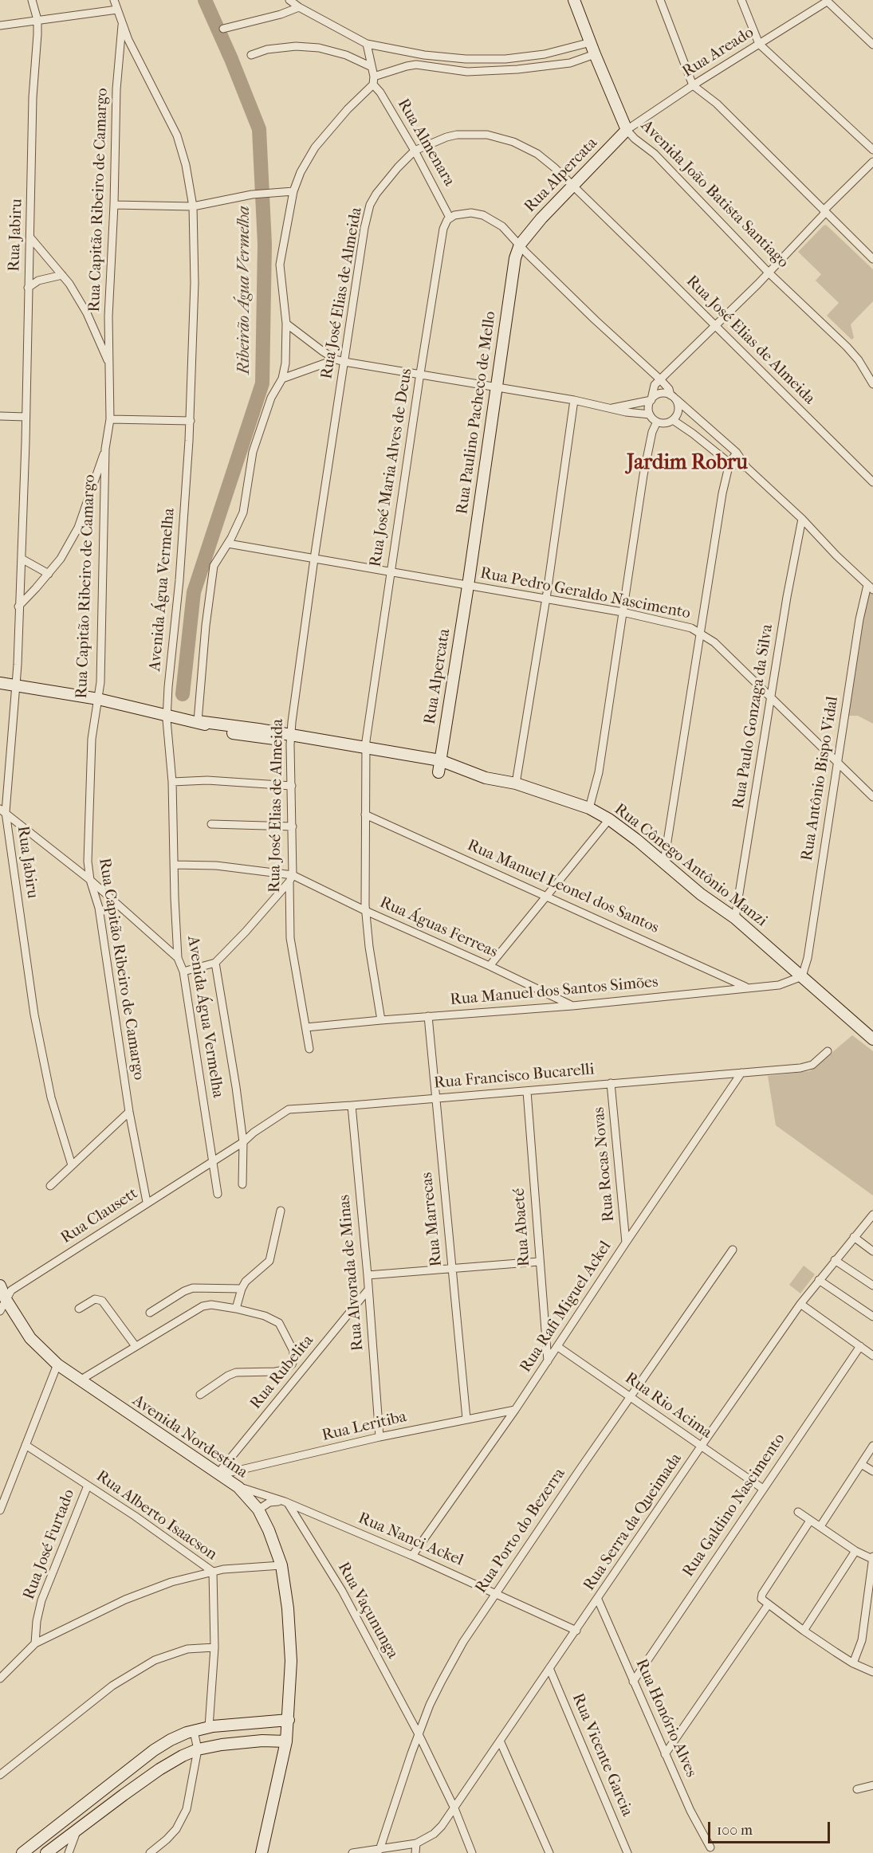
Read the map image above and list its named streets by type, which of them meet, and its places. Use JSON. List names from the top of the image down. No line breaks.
{"streets":{"street":["Rua Areado","Rua Almenara","Rua Alpercata","Avenida João Batista Santiago","Rua Capitão Ribeiro de Camargo","Rua Jabiru","Rua José Elias de Almeida","Rua Paulino Pacheco de Mello","Rua José Maria Alves de Deus","Avenida Água Vermelha","Rua Pedro Geraldo Nascimento","Rua Paulo Gonzaga da Silva","Rua Antônio Bispo Vidal","Rua Cônego Antônio Manzi","Rua Manuel Leonel dos Santos","Rua Águas Ferreas","Rua Manuel dos Santos Simões","Rua Francisco Bucarelli","Rua Rocas Novas","Rua Clausett","Rua Marrecas","Rua Abaeté","Rua Alvorada de Minas","Rua Rafi Miguel Ackel","Rua Rubelita","Rua Rio Acima","Rua Leritiba","Avenida Nordestina","Rua Galdino Nascimento","Rua Alberto Isaacson","Rua Serra da Queimada","Rua Porto do Bezerra","Rua Nanci Ackel","Rua José Furtado","Rua Vaçununga","Rua Honório Alves","Rua Vicente Garcia"]},"crossings":[["Rua Areado","Rua Alpercata"],["Rua Areado","Avenida João Batista Santiago"],["Rua Almenara","Rua José Elias de Almeida"],["Rua Almenara","Rua José Maria Alves de Deus"],["Rua Alpercata","Avenida João Batista Santiago"],["Rua Alpercata","Rua José Elias de Almeida"],["Rua Alpercata","Rua Paulino Pacheco de Mello"],["Rua Alpercata","Rua Pedro Geraldo Nascimento"],["Rua Alpercata","Rua Cônego Antônio Manzi"],["Rua Capitão Ribeiro de Camargo","Avenida Água Vermelha"],["Rua Capitão Ribeiro de Camargo","Rua Cônego Antônio Manzi"],["Rua Capitão Ribeiro de Camargo","Rua Clausett"],["Rua Jabiru","Rua Cônego Antônio Manzi"],["Rua José Elias de Almeida","Rua Pedro Geraldo Nascimento"],["Rua José Elias de Almeida","Rua Cônego Antônio Manzi"],["Rua José Elias de Almeida","Rua Águas Ferreas"],["Rua José Elias de Almeida","Rua Manuel dos Santos Simões"],["Rua Paulino Pacheco de Mello","Rua Pedro Geraldo Nascimento"],["Rua José Maria Alves de Deus","Rua Pedro Geraldo Nascimento"],["Rua José Maria Alves de Deus","Rua Cônego Antônio Manzi"],["Rua José Maria Alves de Deus","Rua Manuel Leonel dos Santos"],["Rua José Maria Alves de Deus","Rua Águas Ferreas"],["Rua José Maria Alves de Deus","Rua Manuel dos Santos Simões"],["Avenida Água Vermelha","Rua Cônego Antônio Manzi"],["Avenida Água Vermelha","Rua Águas Ferreas"],["Avenida Água Vermelha","Rua Francisco Bucarelli"],["Avenida Água Vermelha","Rua Clausett"],["Rua Pedro Geraldo Nascimento","Rua Paulo Gonzaga da Silva"],["Rua Pedro Geraldo Nascimento","Rua Antônio Bispo Vidal"],["Rua Paulo Gonzaga da Silva","Rua Cônego Antônio Manzi"],["Rua Antônio Bispo Vidal","Rua Cônego Antônio Manzi"],["Rua Antônio Bispo Vidal","Rua Manuel dos Santos Simões"],["Rua Cônego Antônio Manzi","Rua Manuel dos Santos Simões"],["Rua Manuel Leonel dos Santos","Rua Manuel dos Santos Simões"],["Rua Águas Ferreas","Rua Manuel dos Santos Simões"],["Rua Manuel dos Santos Simões","Rua Marrecas"],["Rua Francisco Bucarelli","Rua Rocas Novas"],["Rua Francisco Bucarelli","Rua Clausett"],["Rua Francisco Bucarelli","Rua Marrecas"],["Rua Francisco Bucarelli","Rua Abaeté"],["Rua Francisco Bucarelli","Rua Alvorada de Minas"],["Rua Francisco Bucarelli","Rua Rafi Miguel Ackel"],["Rua Rocas Novas","Rua Rafi Miguel Ackel"],["Rua Clausett","Avenida Nordestina"],["Rua Marrecas","Rua Leritiba"],["Rua Abaeté","Rua Rafi Miguel Ackel"],["Rua Alvorada de Minas","Rua Rubelita"],["Rua Alvorada de Minas","Rua Leritiba"],["Rua Rafi Miguel Ackel","Rua Rio Acima"],["Rua Rafi Miguel Ackel","Rua Leritiba"],["Rua Rafi Miguel Ackel","Rua Nanci Ackel"],["Rua Rubelita","Rua Leritiba"],["Rua Rubelita","Avenida Nordestina"],["Rua Rio Acima","Rua Galdino Nascimento"],["Rua Rio Acima","Rua Serra da Queimada"],["Rua Rio Acima","Rua Porto do Bezerra"],["Rua Leritiba","Avenida Nordestina"],["Avenida Nordestina","Rua Nanci Ackel"],["Rua Galdino Nascimento","Rua Honório Alves"],["Rua Alberto Isaacson","Rua José Furtado"],["Rua Serra da Queimada","Rua Nanci Ackel"],["Rua Serra da Queimada","Rua Vaçununga"],["Rua Serra da Queimada","Rua Honório Alves"],["Rua Serra da Queimada","Rua Vicente Garcia"],["Rua Porto do Bezerra","Rua Nanci Ackel"],["Rua Porto do Bezerra","Rua Vaçununga"],["Rua Nanci Ackel","Rua Vaçununga"]],"districts":["Jardim Robru"],"water":["Ribeirão Água Vermelha"],"scale_bar":"100 m"}
